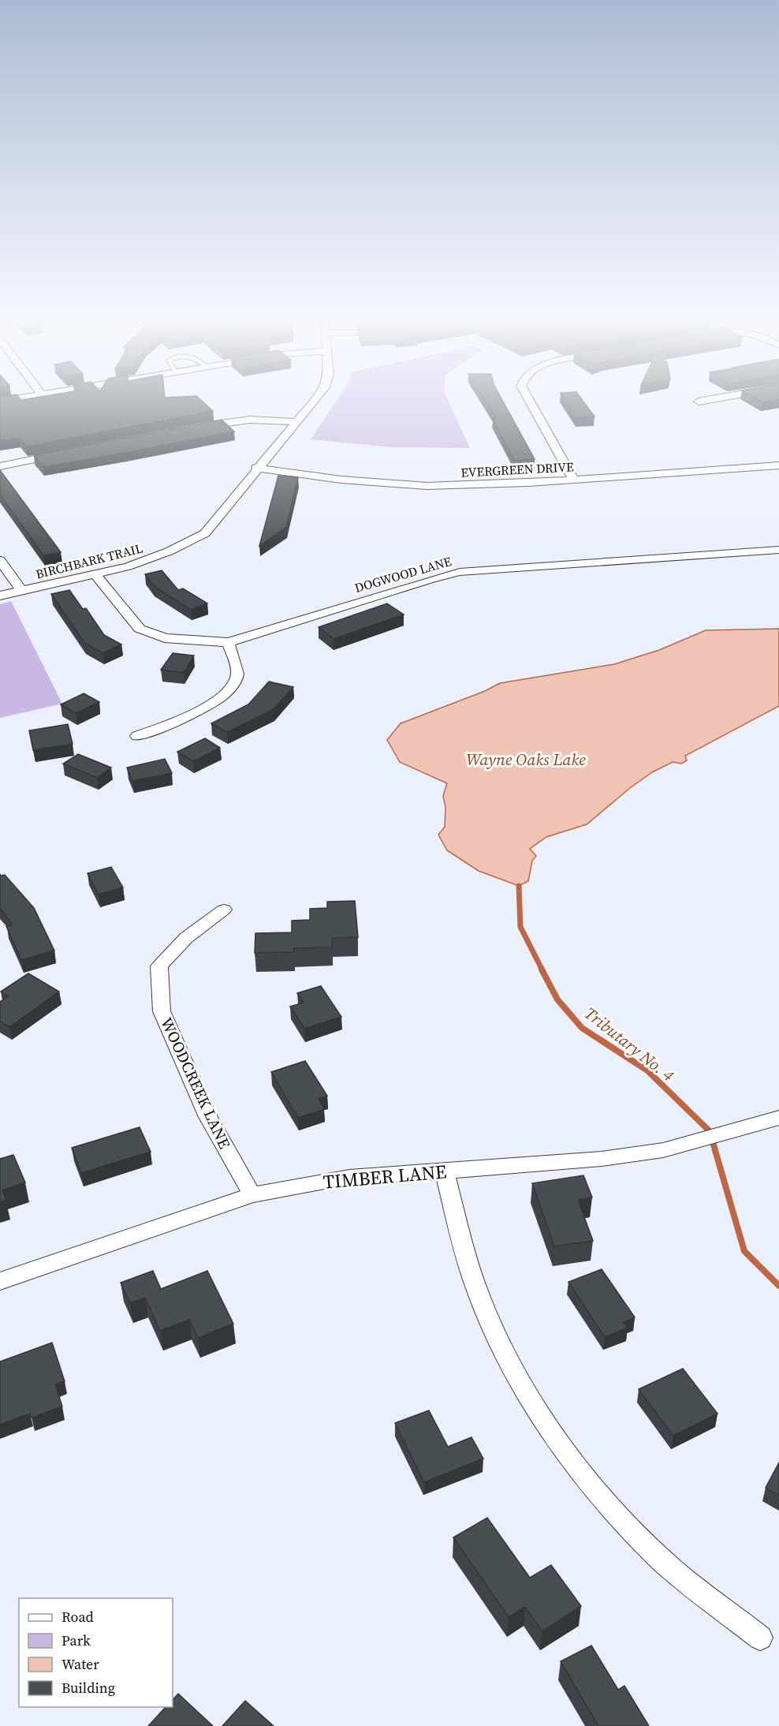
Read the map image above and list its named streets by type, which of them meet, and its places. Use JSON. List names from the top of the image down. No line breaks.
{"streets":{"street":["EVERGREEN DRIVE","BIRCHBARK TRAIL","DOGWOOD LANE","WOODCREEK LANE","TIMBER LANE"]},"crossings":[["EVERGREEN DRIVE","BIRCHBARK TRAIL"],["BIRCHBARK TRAIL","DOGWOOD LANE"],["WOODCREEK LANE","TIMBER LANE"]],"water":["Wayne Oaks Lake","Tributary No. 4"],"legend":["Road","Park","Water","Building"]}
